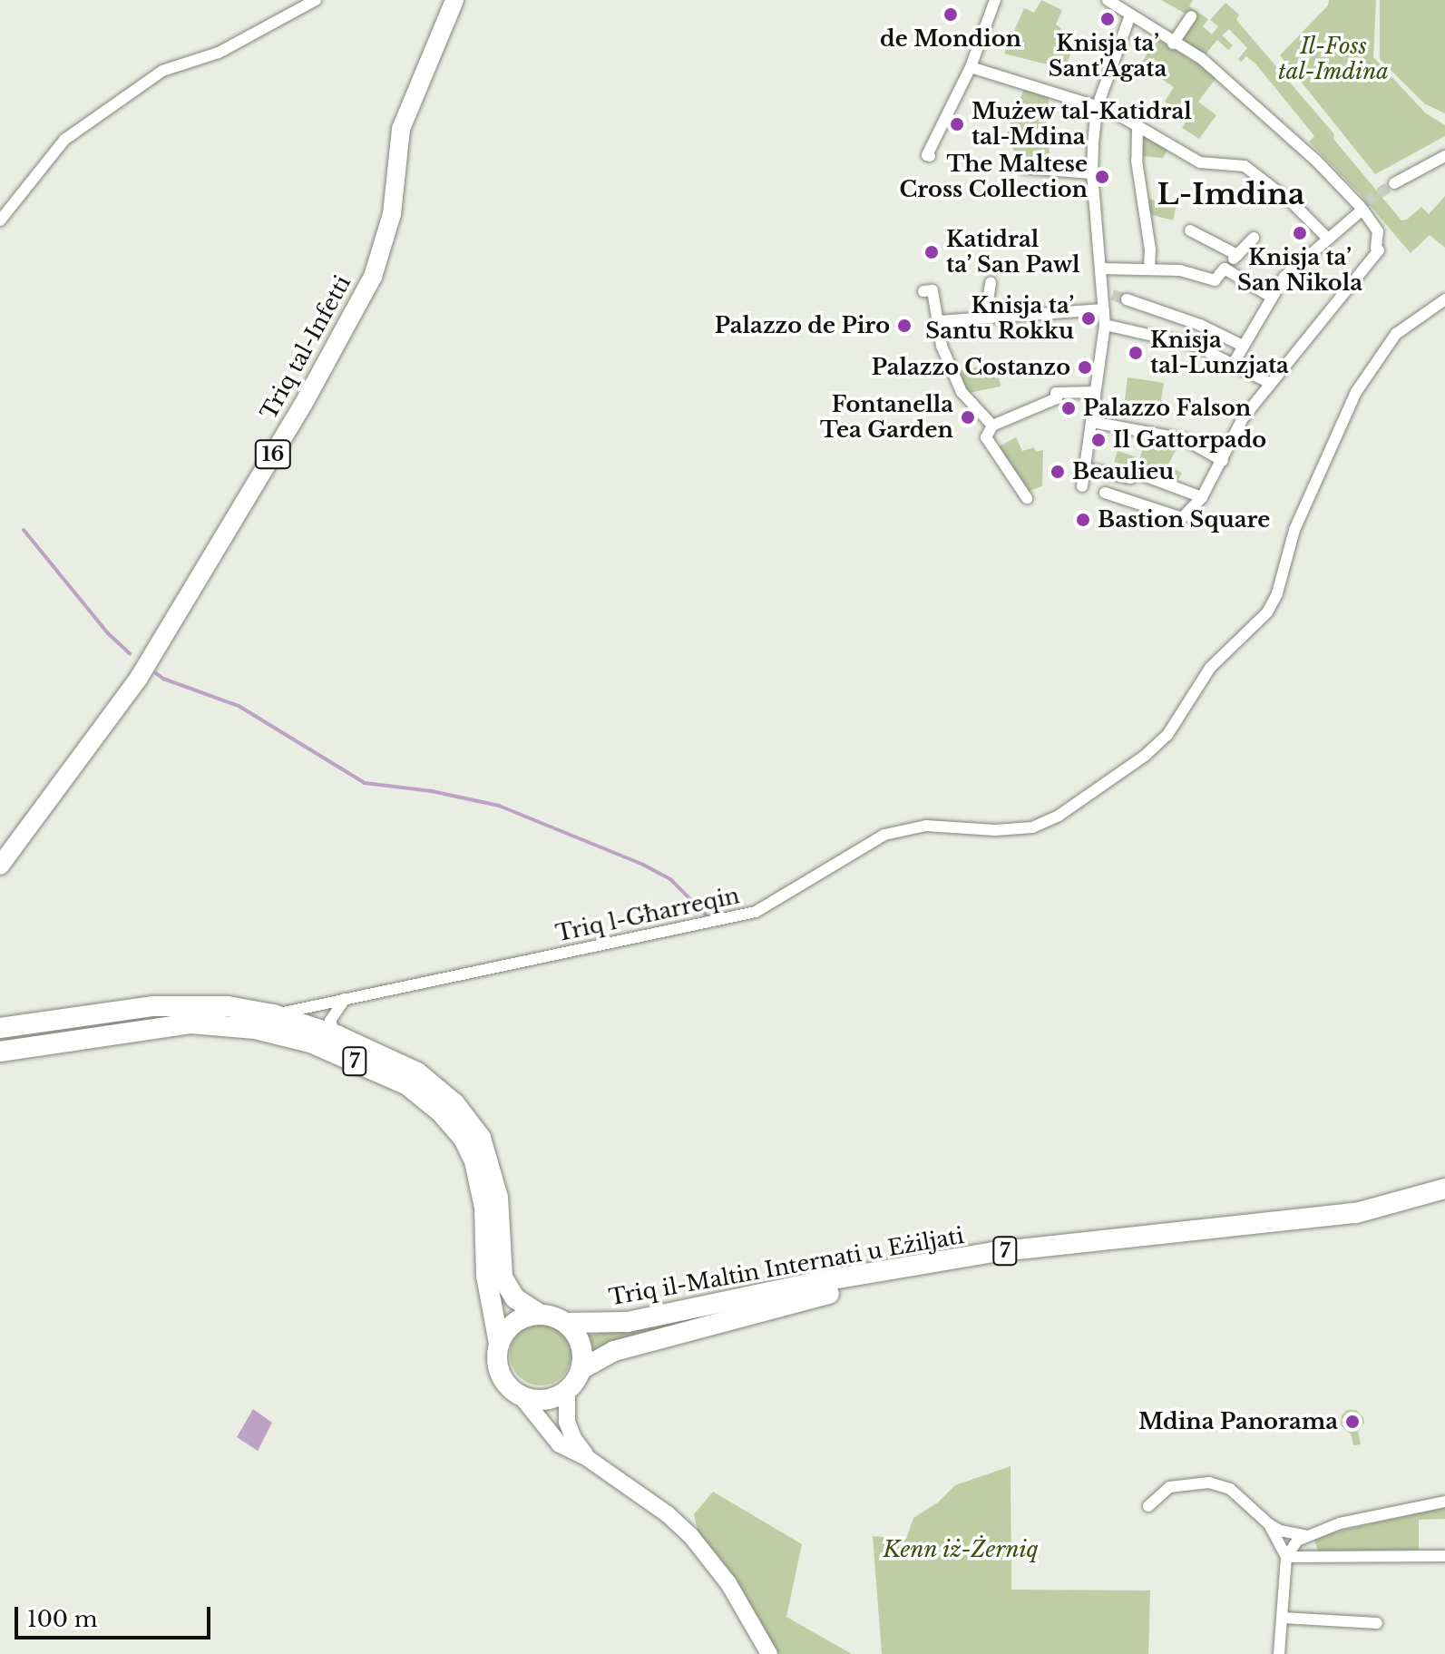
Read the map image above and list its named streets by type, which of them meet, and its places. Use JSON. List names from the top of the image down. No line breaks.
{"streets":{"highway":["7","Triq il-Maltin Internati u Eżiljati"],"main road":["Triq tal-Infetti","16"],"street":["Triq l-Għarreqin"]},"crossings":[["Triq l-Għarreqin","7"],["7","Triq il-Maltin Internati u Eżiljati"]],"districts":["L-Imdina"],"parks":["Il-Foss tal-Imdina","Kenn iż-Żerniq"],"places":["de Mondion","Knisja ta’ Sant'Agata","Mużew tal-Katidral tal-Mdina","The Maltese Cross Collection","Knisja ta’ San Nikola","Katidral ta’ San Pawl","Knisja ta’ Santu Rokku","Palazzo de Piro","Knisja tal-Lunzjata","Palazzo Costanzo","Palazzo Falson","Fontanella Tea Garden","Il Gattorpado","Beaulieu","Bastion Square","Mdina Panorama"],"scale_bar":"100 m"}
